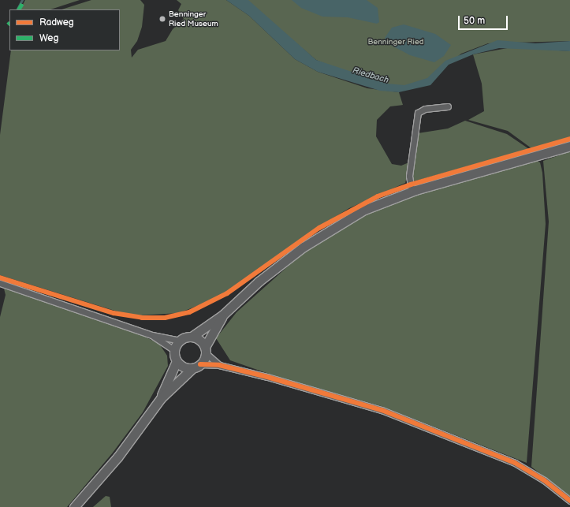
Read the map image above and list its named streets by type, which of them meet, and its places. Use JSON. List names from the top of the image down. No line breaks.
{"water":["Riedbach"],"parks":["Benninger Ried"],"places":["Benninger Ried Museum"],"legend":["Radweg","Weg"],"scale_bar":"50 m"}
